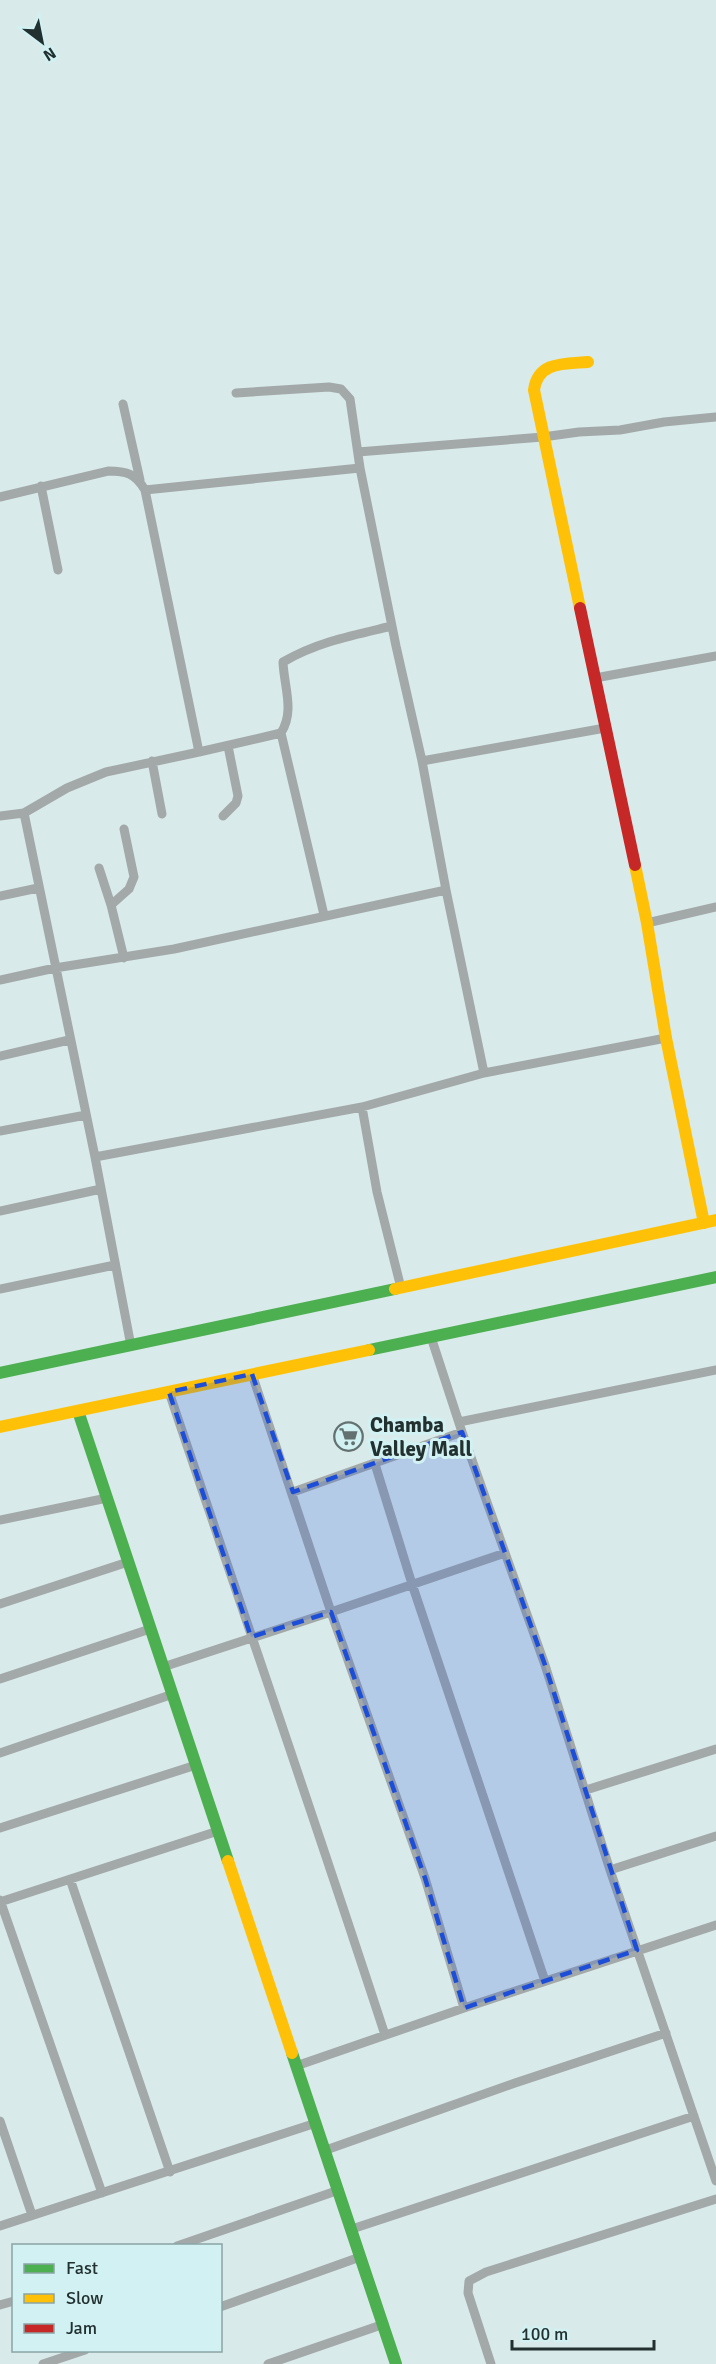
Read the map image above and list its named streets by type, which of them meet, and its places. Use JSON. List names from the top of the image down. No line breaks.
{"places":{"supermarket":["Chamba Valley Mall"]},"legend":["Fast","Slow","Jam"],"scale_bar":"100 m","north":"bottom right"}
